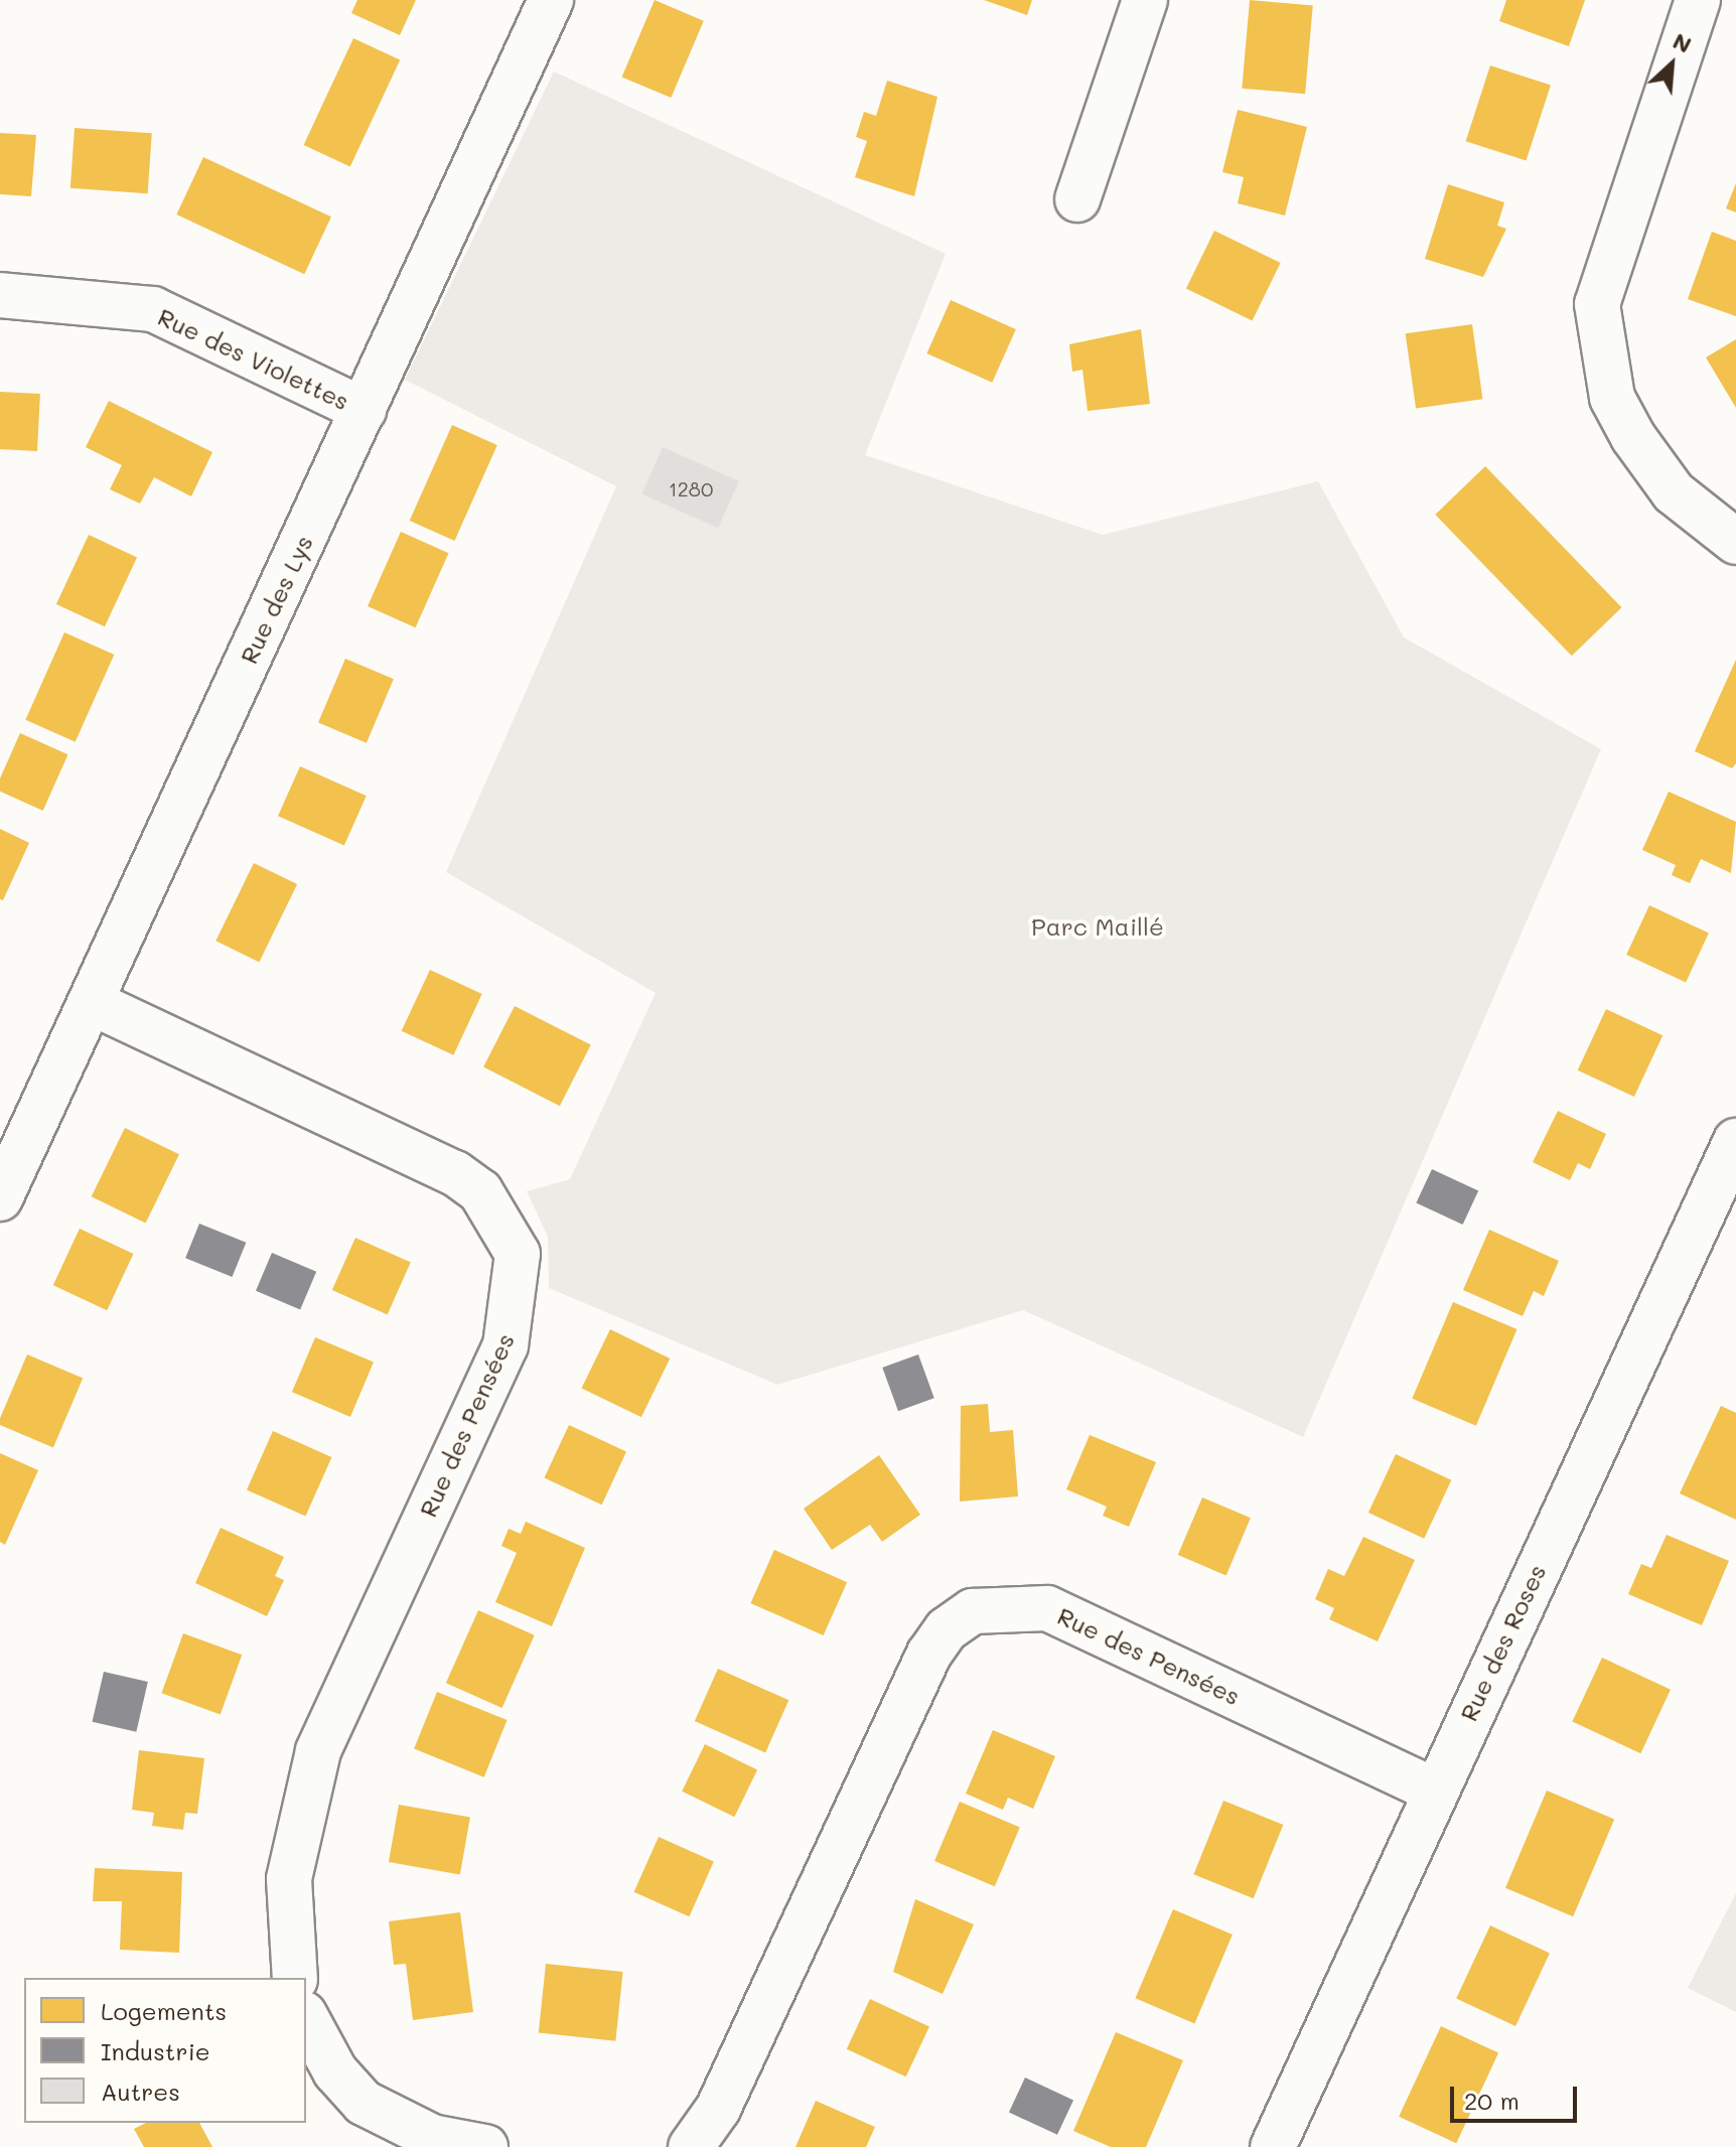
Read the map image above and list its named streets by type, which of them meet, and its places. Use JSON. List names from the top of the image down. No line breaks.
{"streets":{"street":["Rue des Violettes","Rue des Lys","Rue des Pensées","Rue des Roses"]},"crossings":[["Rue des Violettes","Rue des Lys"],["Rue des Lys","Rue des Pensées"],["Rue des Pensées","Rue des Roses"]],"parks":["Parc Maillé"],"house_numbers":["1280"],"legend":["Logements","Industrie","Autres"],"scale_bar":"20 m","north":"top right"}
